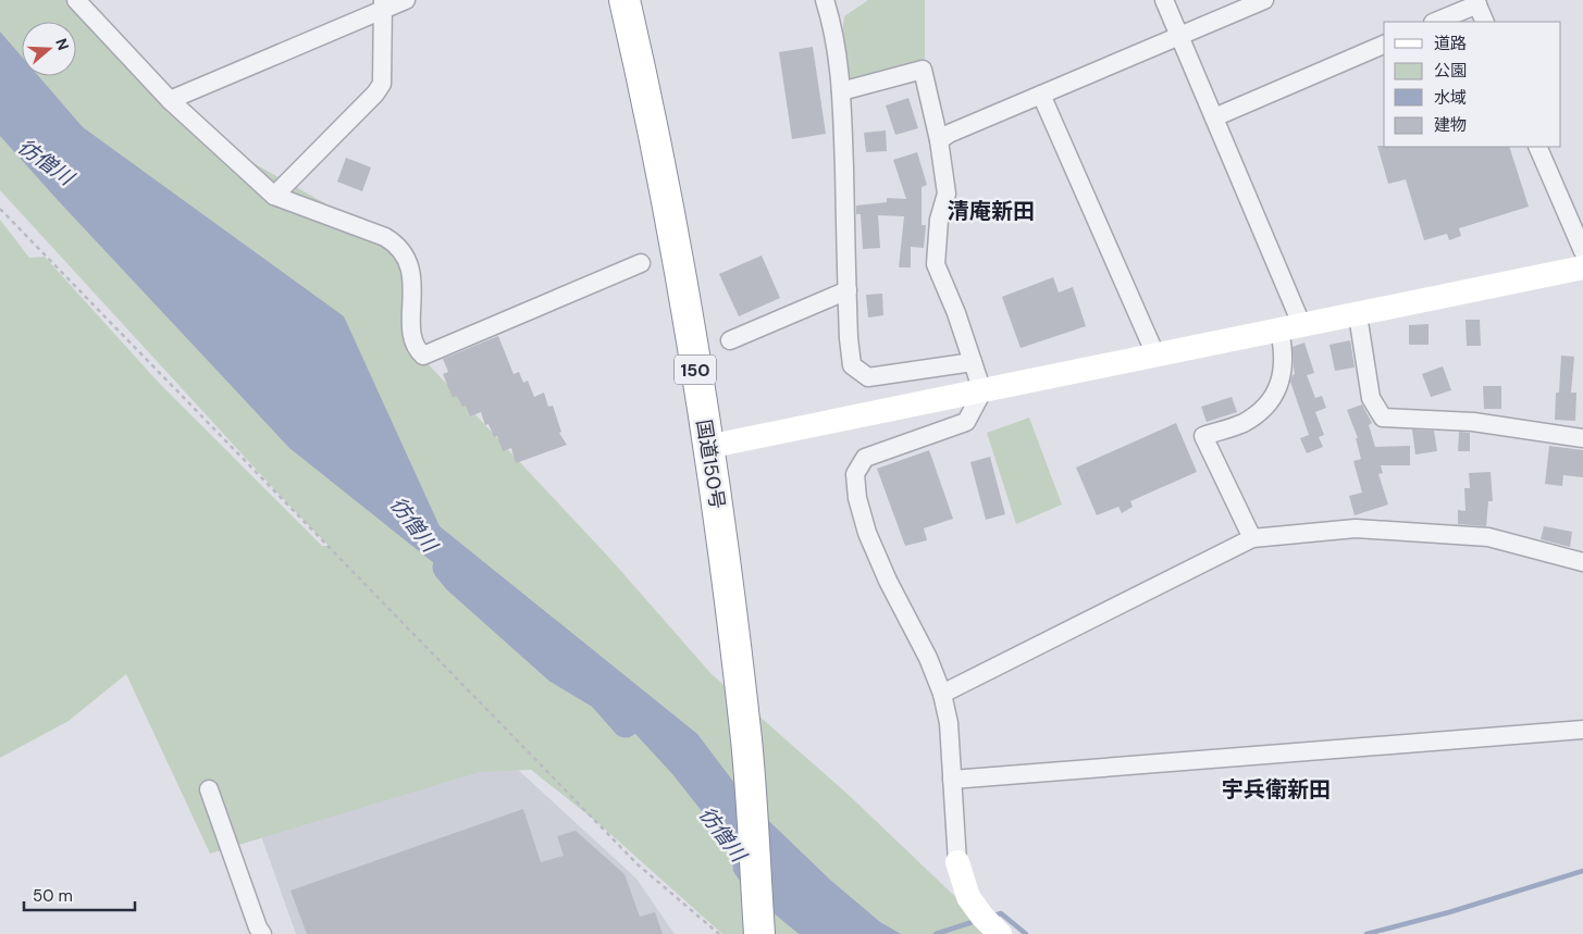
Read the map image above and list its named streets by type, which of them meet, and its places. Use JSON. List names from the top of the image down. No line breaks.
{"streets":{"highway":["150","国道150号"]},"districts":["清庵新田","宇兵衛新田"],"water":["彷僧川"],"legend":["道路","公園","水域","建物"],"scale_bar":"50 m","north":"right"}
